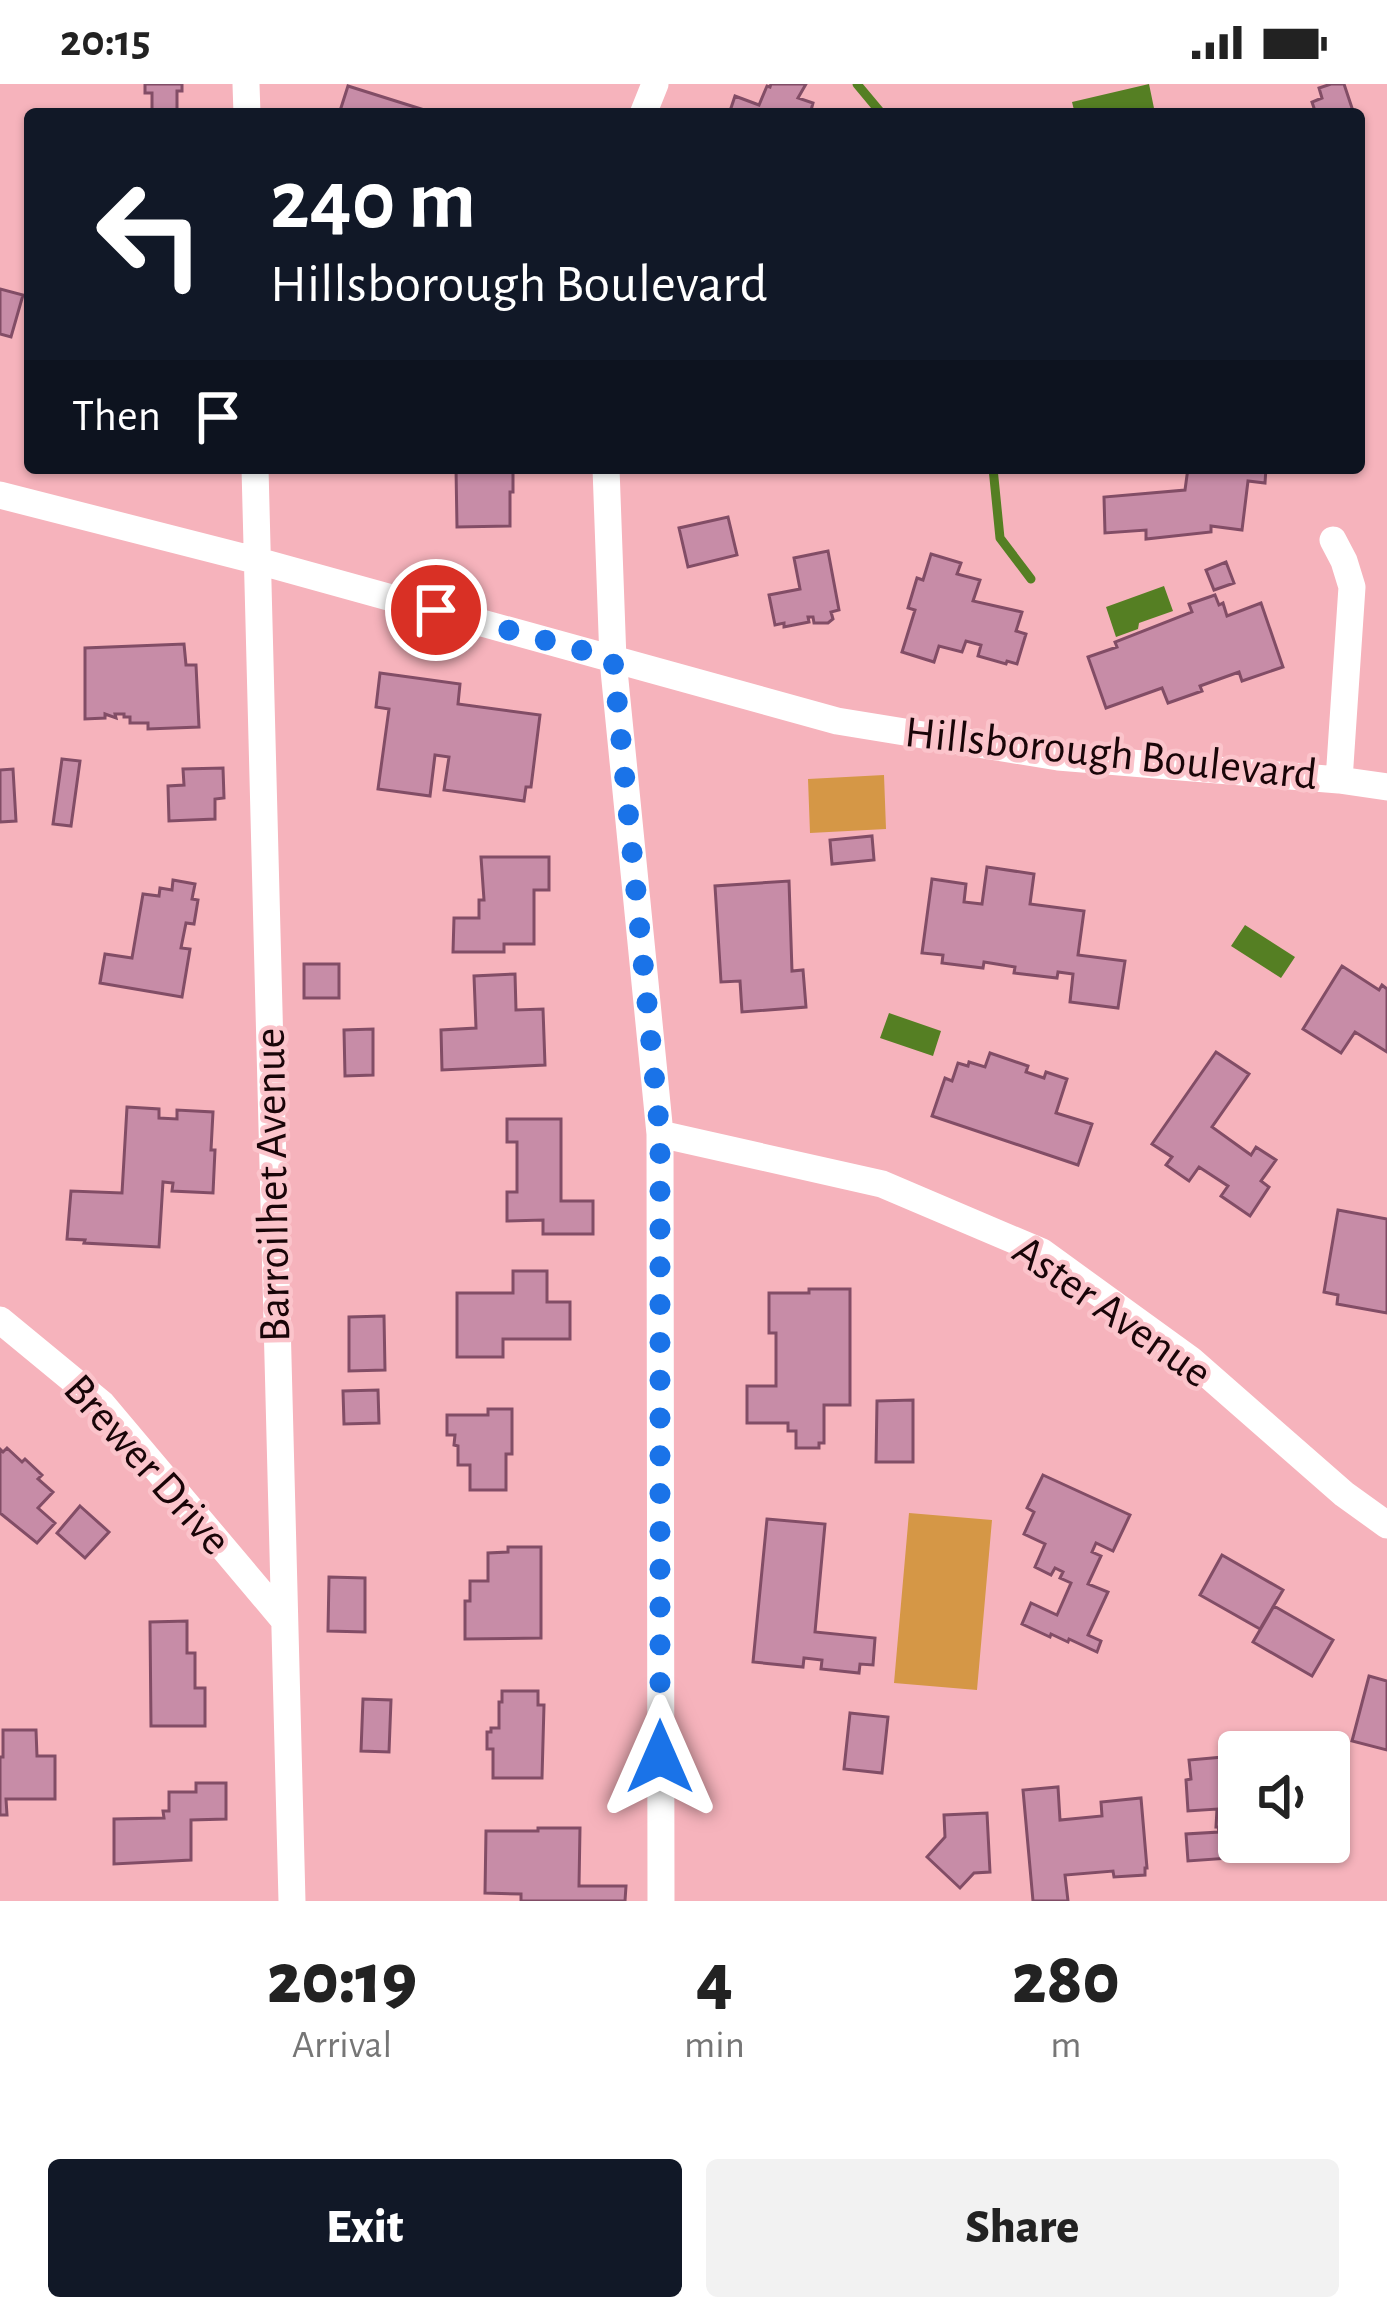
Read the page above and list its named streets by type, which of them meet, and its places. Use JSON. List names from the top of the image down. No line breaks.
{"streets":{"street":["Hillsborough Boulevard","Barroilhet Avenue","Aster Avenue","Brewer Drive"]},"crossings":[["Hillsborough Boulevard","Barroilhet Avenue"],["Barroilhet Avenue","Brewer Drive"]],"page":{"status":"20:15","turn":["240 m","Hillsborough Boulevard"],"then":"Then","eta":["20:19","Arrival","4","min","280","m"],"buttons":["Exit","Share"]}}
